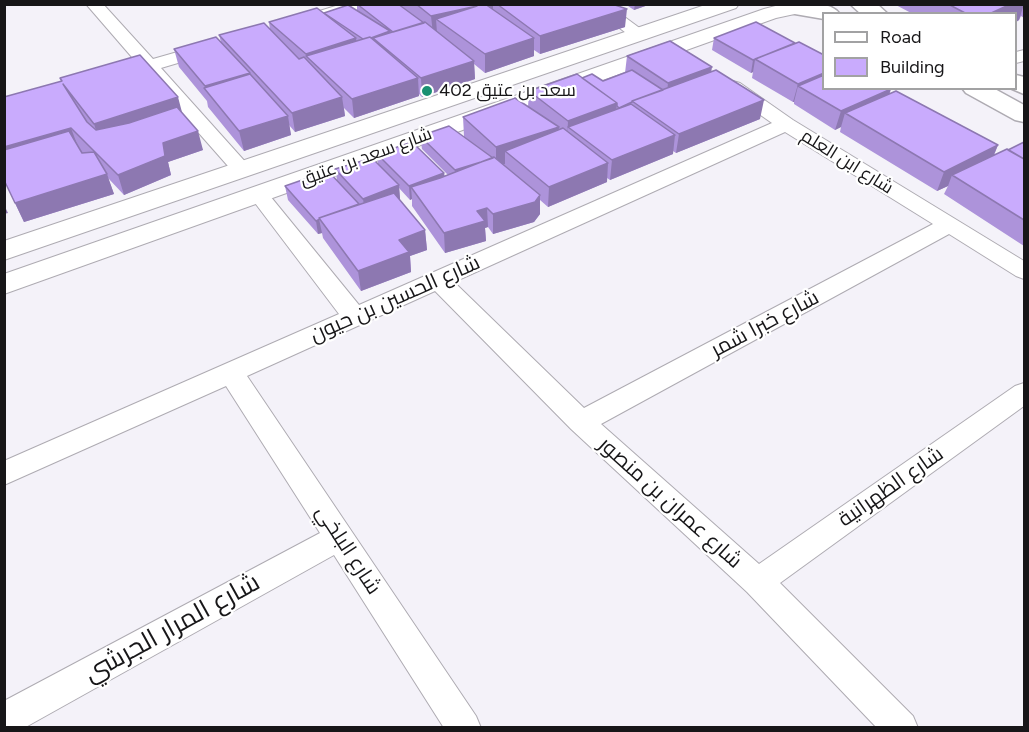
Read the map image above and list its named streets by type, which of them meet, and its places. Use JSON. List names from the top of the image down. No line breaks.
{"streets":{"street":["شارع سعد بن عتيق","شارع ابن العلم","شارع الحسين بن حيون","شارع خبرا شمر","شارع الظهرانية","شارع عمران بن منصور","شارع البلخي","شارع المرار الجرشي"]},"crossings":[["شارع ابن العلم","شارع الحسين بن حيون"],["شارع ابن العلم","شارع خبرا شمر"],["شارع الحسين بن حيون","شارع عمران بن منصور"],["شارع الحسين بن حيون","شارع البلخي"],["شارع خبرا شمر","شارع عمران بن منصور"],["شارع الظهرانية","شارع عمران بن منصور"],["شارع البلخي","شارع المرار الجرشي"]],"places":["سعد بن عتيق 402"],"legend":["Road","Building"]}
